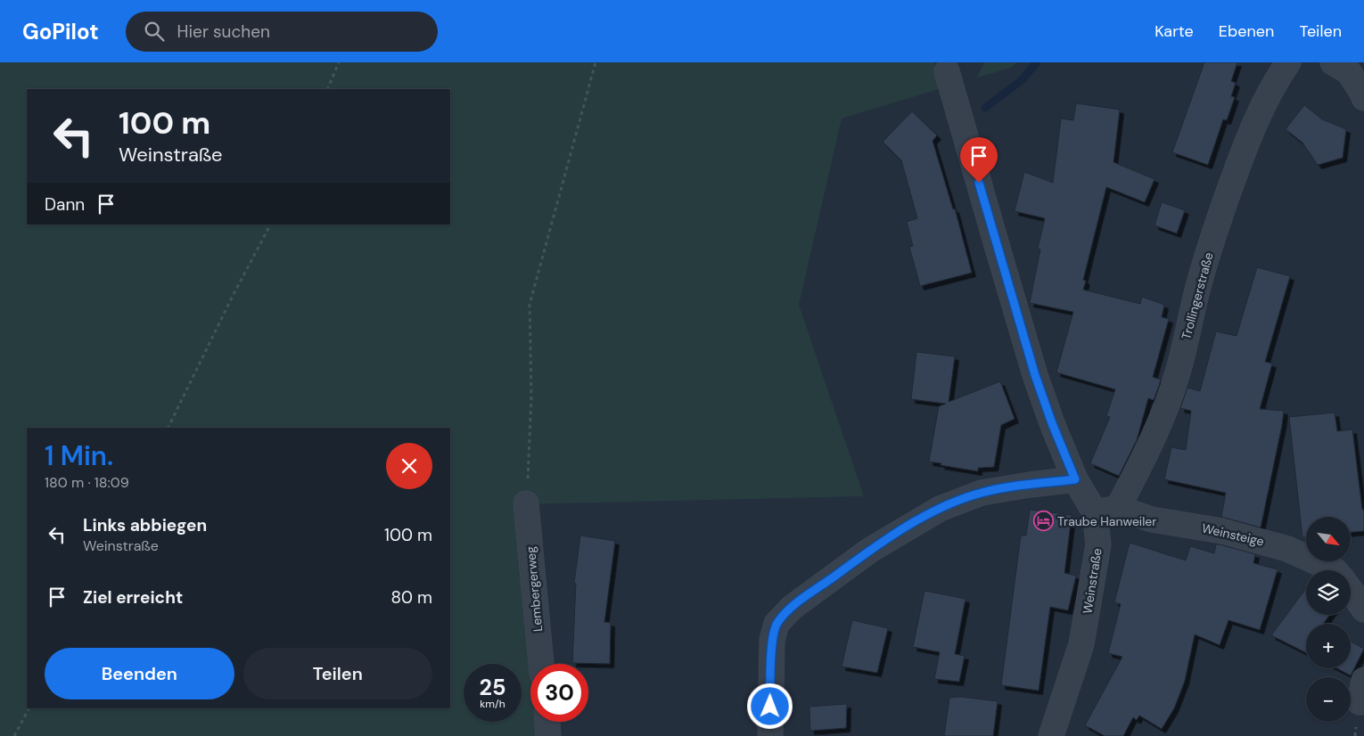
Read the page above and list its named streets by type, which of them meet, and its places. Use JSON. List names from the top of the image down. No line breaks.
{"streets":{"street":["Trollingerstraße","Weinsteige","Weinstraße","Lembergerweg"]},"crossings":[["Trollingerstraße","Weinsteige"]],"places":{"hotel":["Traube Hanweiler"]},"north":"bottom right","page":{"header":"GoPilot","search":"Hier suchen","nav":["Karte","Ebenen","Teilen"],"turn":["100 m","Weinstraße"],"then":"Dann","heading":["1 Min.","180 m · 18:09"],"list":[{"name":"Links abbiegen","note":"Weinstraße","value":"100 m"},{"name":"Ziel erreicht","value":"80 m"}],"map_buttons":["+","−"],"buttons":["Beenden","Teilen"],"speed":"25 km/h","limit":"30"}}
